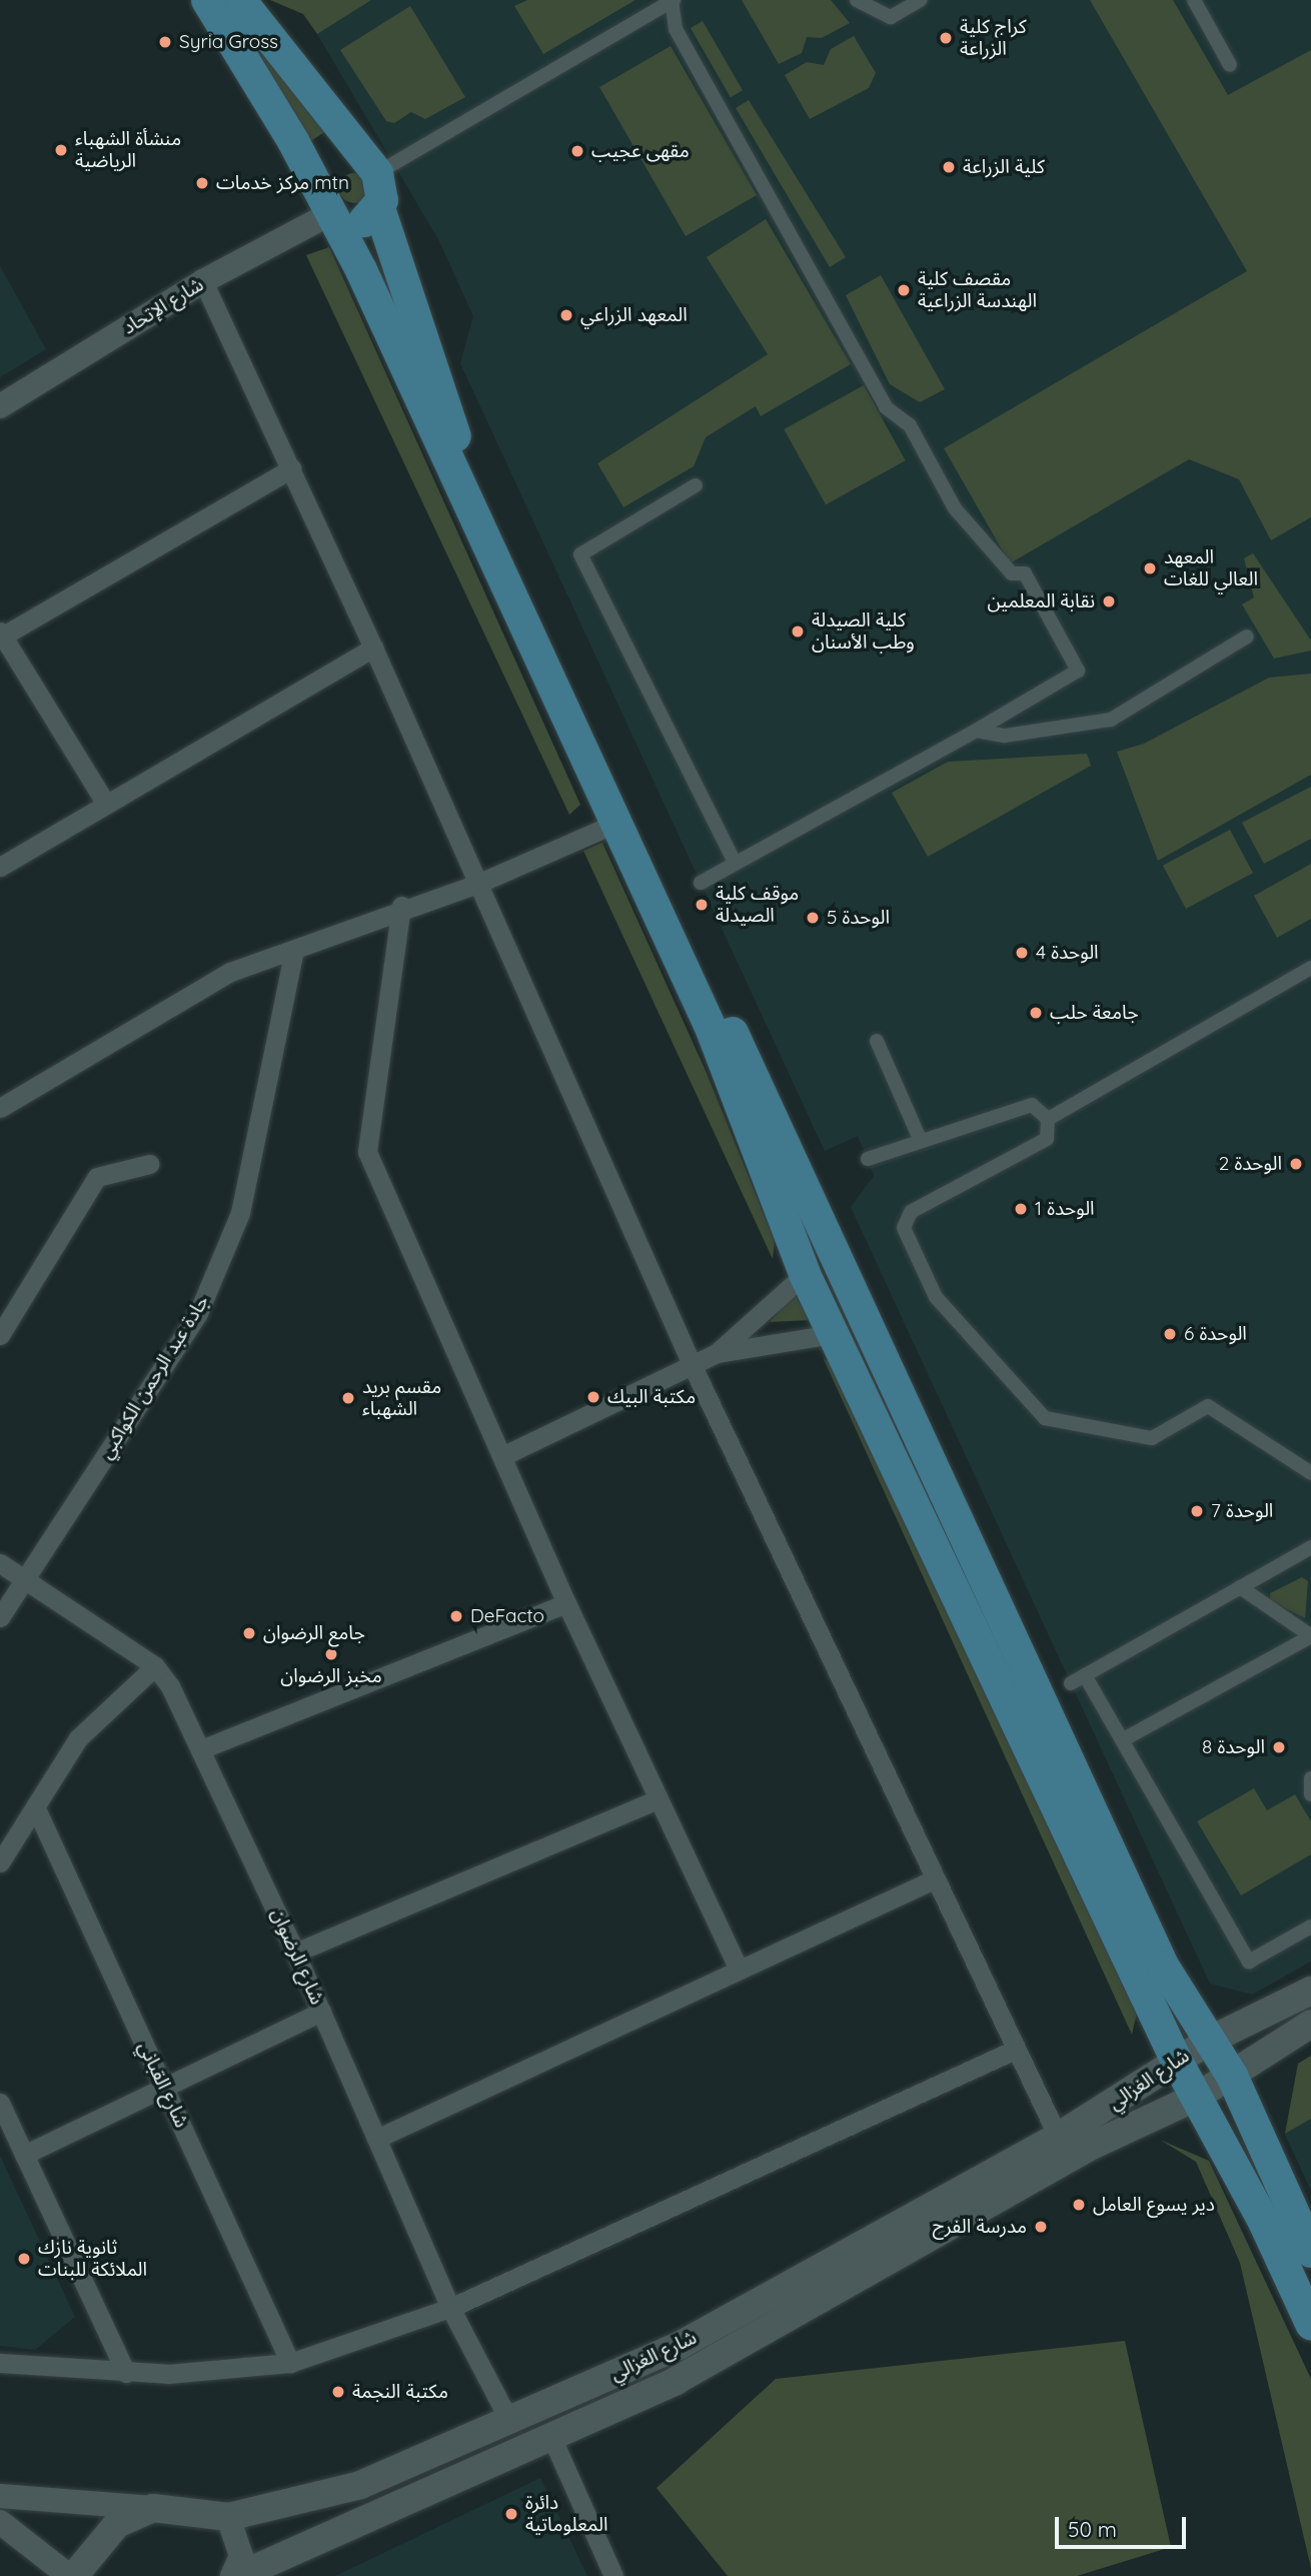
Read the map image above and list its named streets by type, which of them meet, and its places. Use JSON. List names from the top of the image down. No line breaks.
{"streets":{"main road":["شارع الغزالي"],"street":["شارع الإتحاد","جادة عبد الرحمن الكواكبي","شارع الرضوان","شارع القباني"]},"crossings":[["جادة عبد الرحمن الكواكبي","شارع الرضوان"],["شارع الرضوان","شارع الغزالي"]],"places":["كراج كلية الزراعة","Syria Gross","منشأة الشهباء الرياضية","مقهى عجيب","كلية الزراعة","مركز خدمات mtn","مقصف كلية الهندسة الزراعية","المعهد الزراعي","المعهد العالي للغات","نقابة المعلمين","كلية الصيدلة وطب الأسنان","موقف كلية الصيدلة","الوحدة 5","الوحدة 4","جامعة حلب","الوحدة 2","الوحدة 1","الوحدة 6","مكتبة البيك","مقسم بريد الشهباء","الوحدة 7","DeFacto","جامع الرضوان","مخبز الرضوان","الوحدة 8","دير يسوع العامل","مدرسة الفرح","ثانوية نازك الملائكة للبنات","مكتبة النجمة","دائرة المعلوماتية"],"scale_bar":"50 m"}
